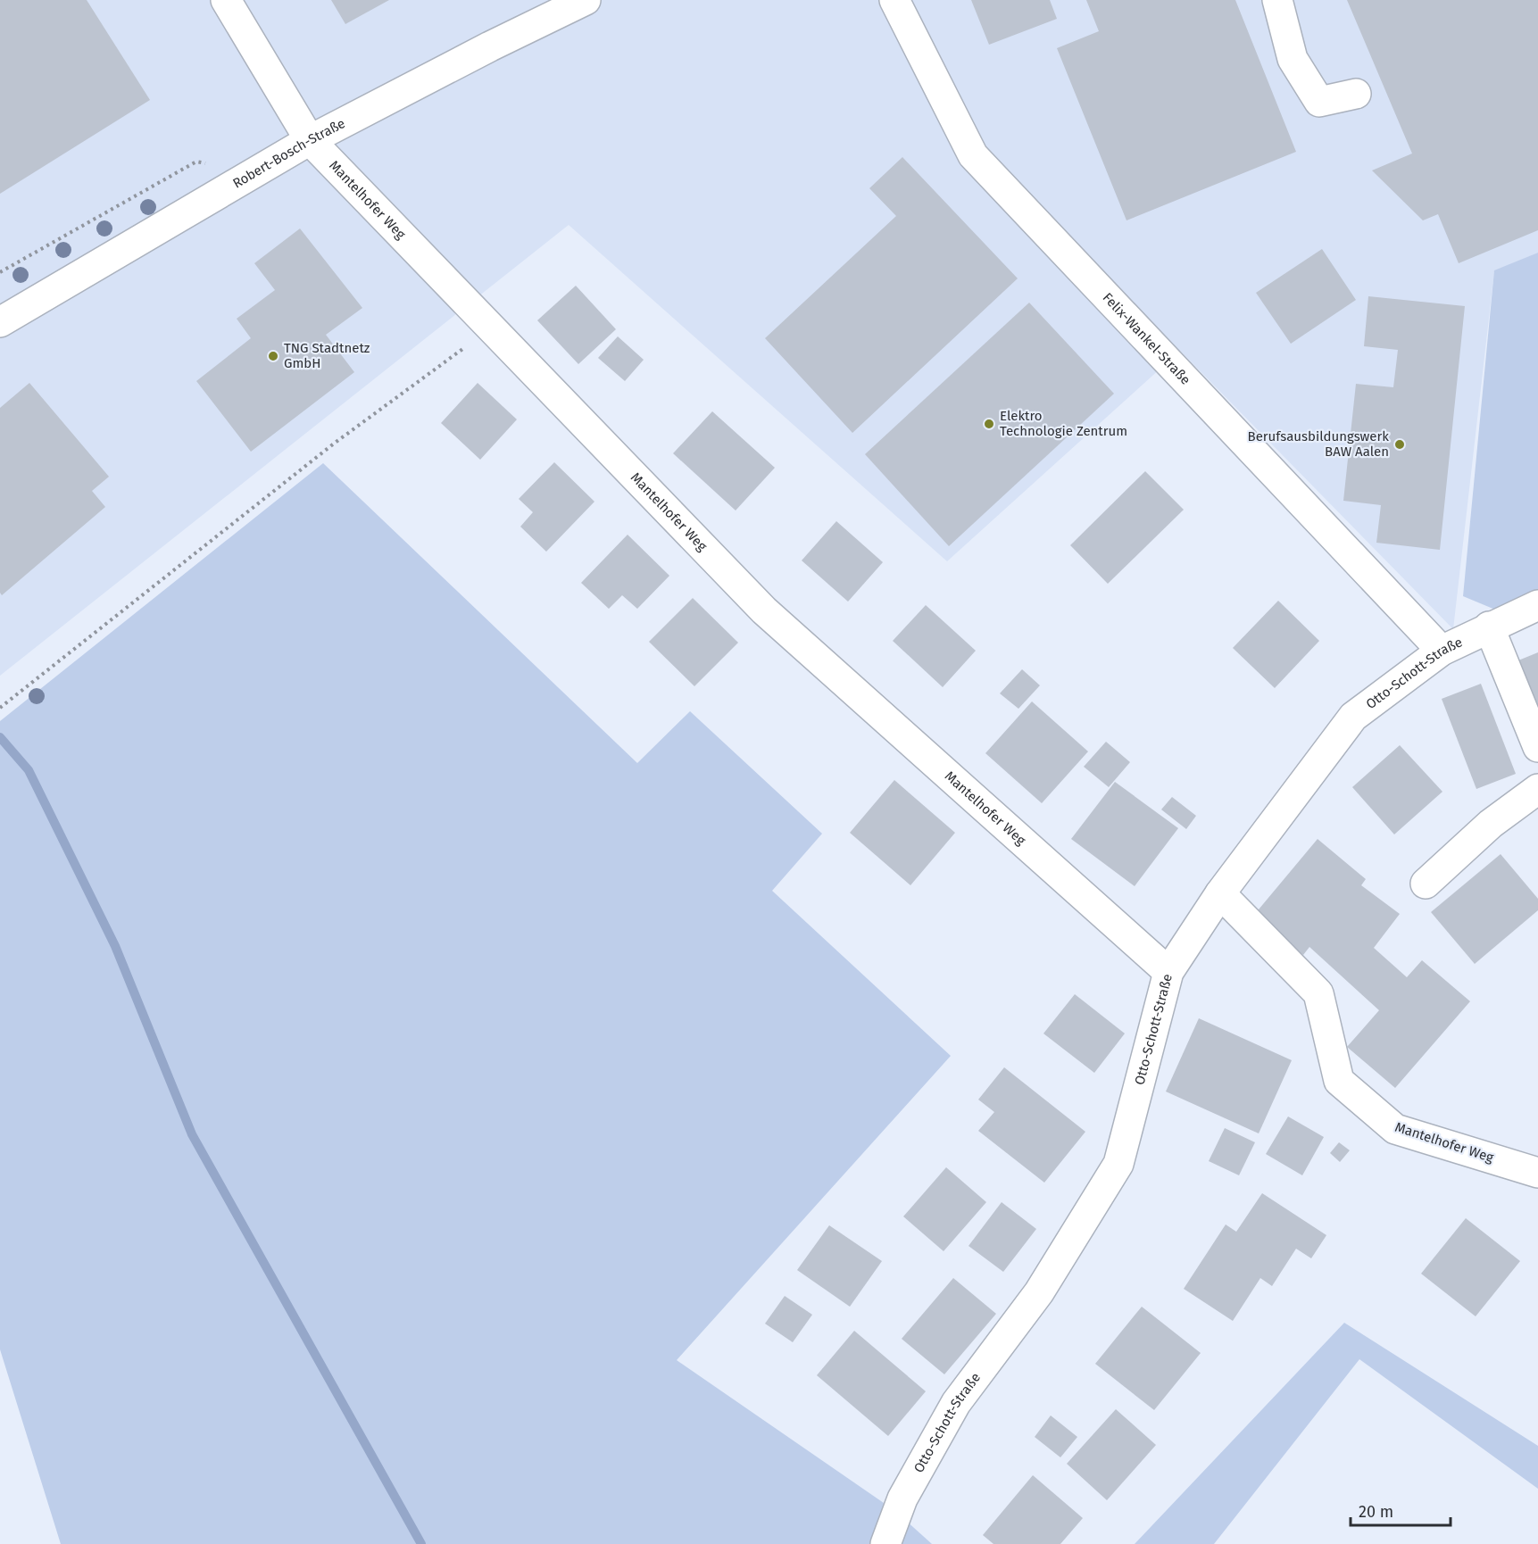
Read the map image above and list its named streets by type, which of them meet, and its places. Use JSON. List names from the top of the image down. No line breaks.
{"streets":{"street":["Robert-Bosch-Straße","Mantelhofer Weg","Felix-Wankel-Straße","Otto-Schott-Straße"]},"crossings":[["Robert-Bosch-Straße","Mantelhofer Weg"],["Mantelhofer Weg","Otto-Schott-Straße"],["Felix-Wankel-Straße","Otto-Schott-Straße"]],"places":["TNG Stadtnetz GmbH","Elektro Technologie Zentrum","Berufsausbildungswerk BAW Aalen"],"scale_bar":"20 m"}
